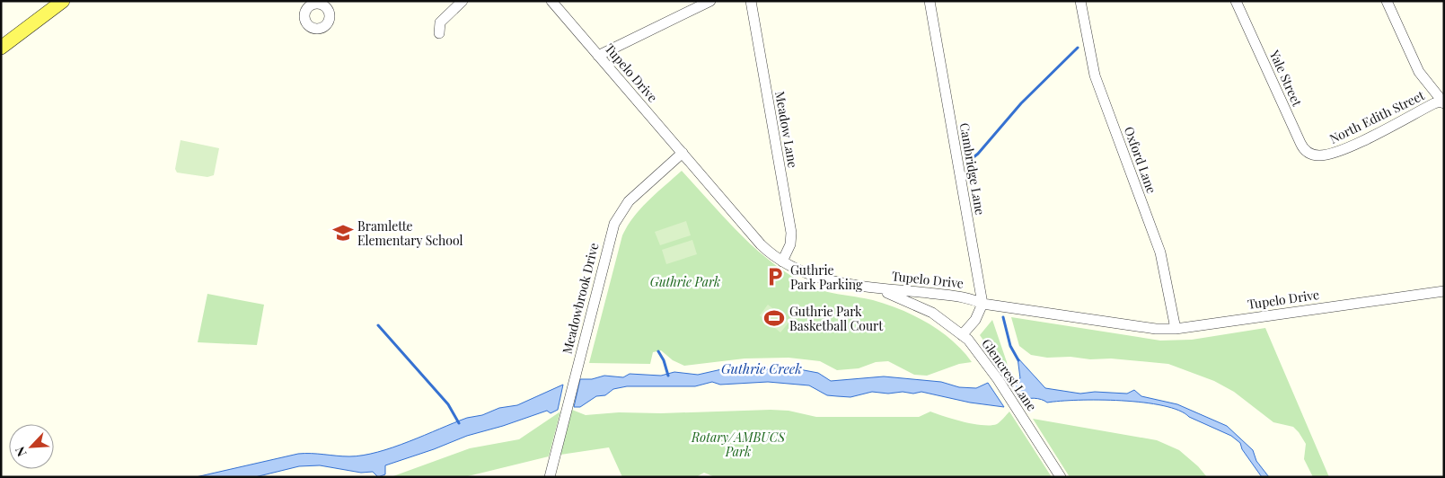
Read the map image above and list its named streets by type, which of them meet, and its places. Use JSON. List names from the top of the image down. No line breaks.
{"streets":{"street":["Tupelo Drive","Yale Street","North Edith Street","Meadow Lane","Oxford Lane","Cambridge Lane","Meadowbrook Drive","Glencrest Lane"]},"crossings":[["Tupelo Drive","Meadow Lane"],["Tupelo Drive","Oxford Lane"],["Tupelo Drive","Cambridge Lane"],["Tupelo Drive","Meadowbrook Drive"],["Tupelo Drive","Glencrest Lane"],["Yale Street","North Edith Street"]],"water":["Guthrie Creek"],"parks":["Guthrie Park","Rotary/AMBUCS Park"],"places":{"school or university":["Bramlette Elementary School"],"parking":["Guthrie Park Parking"],"sports":["Guthrie Park Basketball Court"]},"north":"bottom left"}
